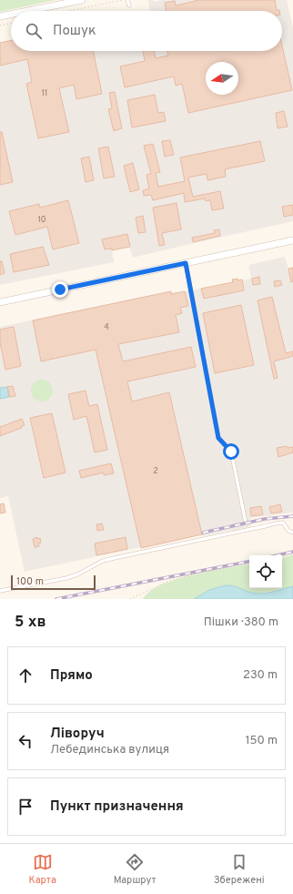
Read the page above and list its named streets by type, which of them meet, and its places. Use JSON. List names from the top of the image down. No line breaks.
{"house_numbers":["11","10","4","2"],"scale_bar":"100 m","north":"left","page":{"search":"Пошук","scale":"100 m","heading":["5 хв","Пішки · 380 m"],"list":[["Прямо","230 m"],["Ліворуч","Лебединська вулиця","150 m"],"Пункт призначення"],"nav":["Карта","Маршрут","Збережені"]}}
